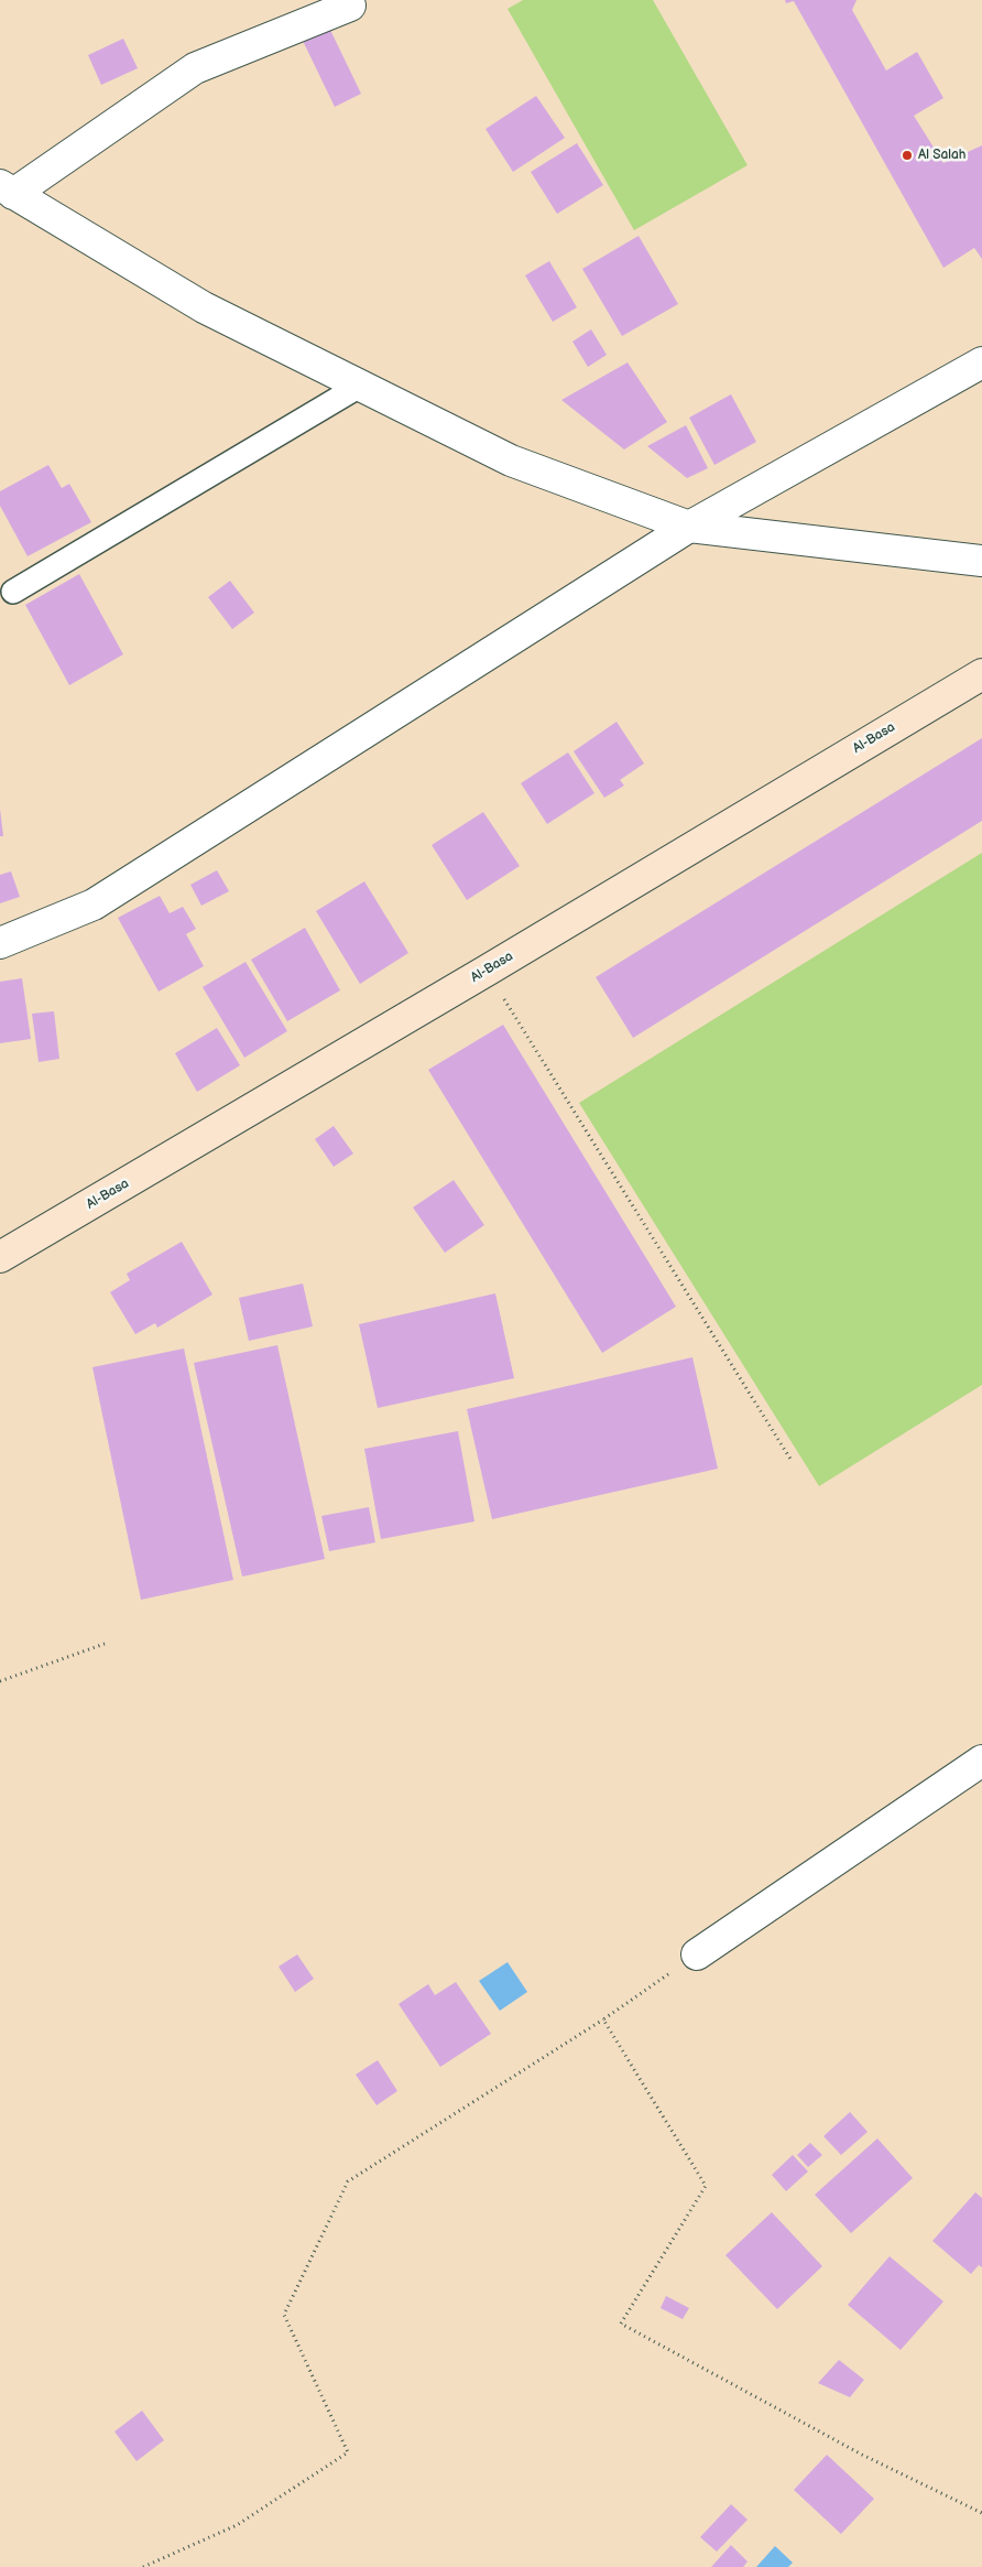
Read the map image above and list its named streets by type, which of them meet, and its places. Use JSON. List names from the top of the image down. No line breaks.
{"streets":{"street":["Al-Basa"]},"places":["Al Salah"]}
